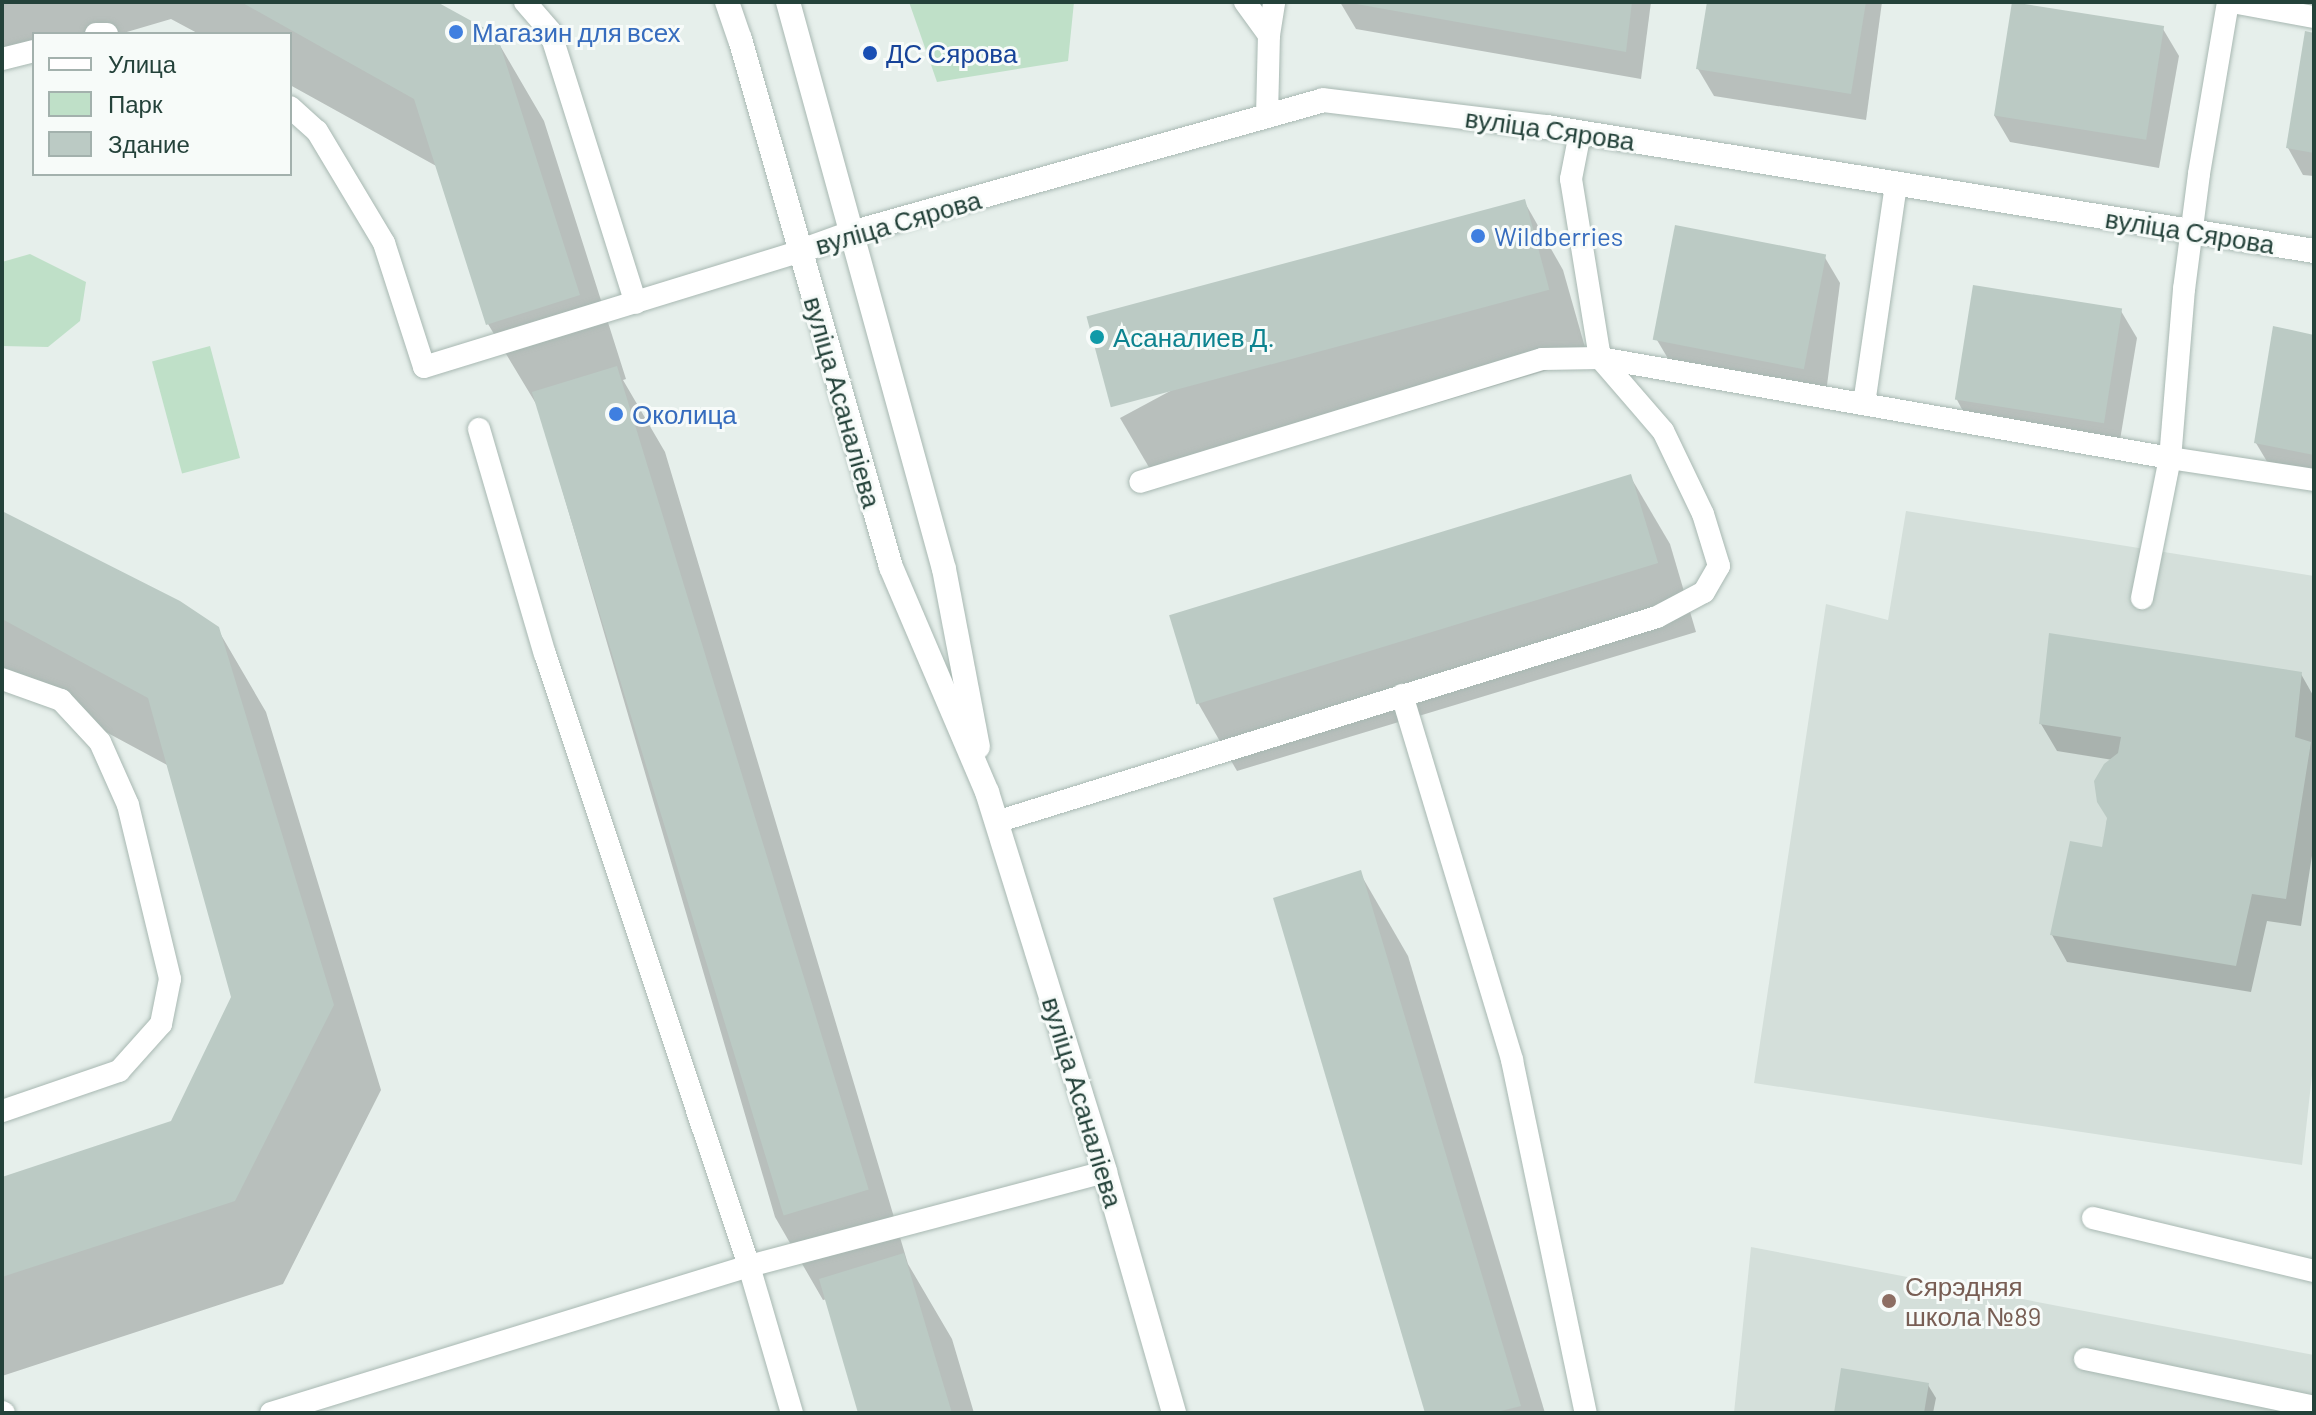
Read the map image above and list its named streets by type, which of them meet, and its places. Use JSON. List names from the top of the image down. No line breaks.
{"streets":{"main road":["вуліца Сярова","вуліца Асаналіева"]},"crossings":[["вуліца Сярова","вуліца Асаналіева"]],"places":["Магазин для всех","ДС Сярова","Wildberries","Асаналиев Д.","Околица","Сярэдняя школа №89"],"legend":["Улица","Парк","Здание"]}
